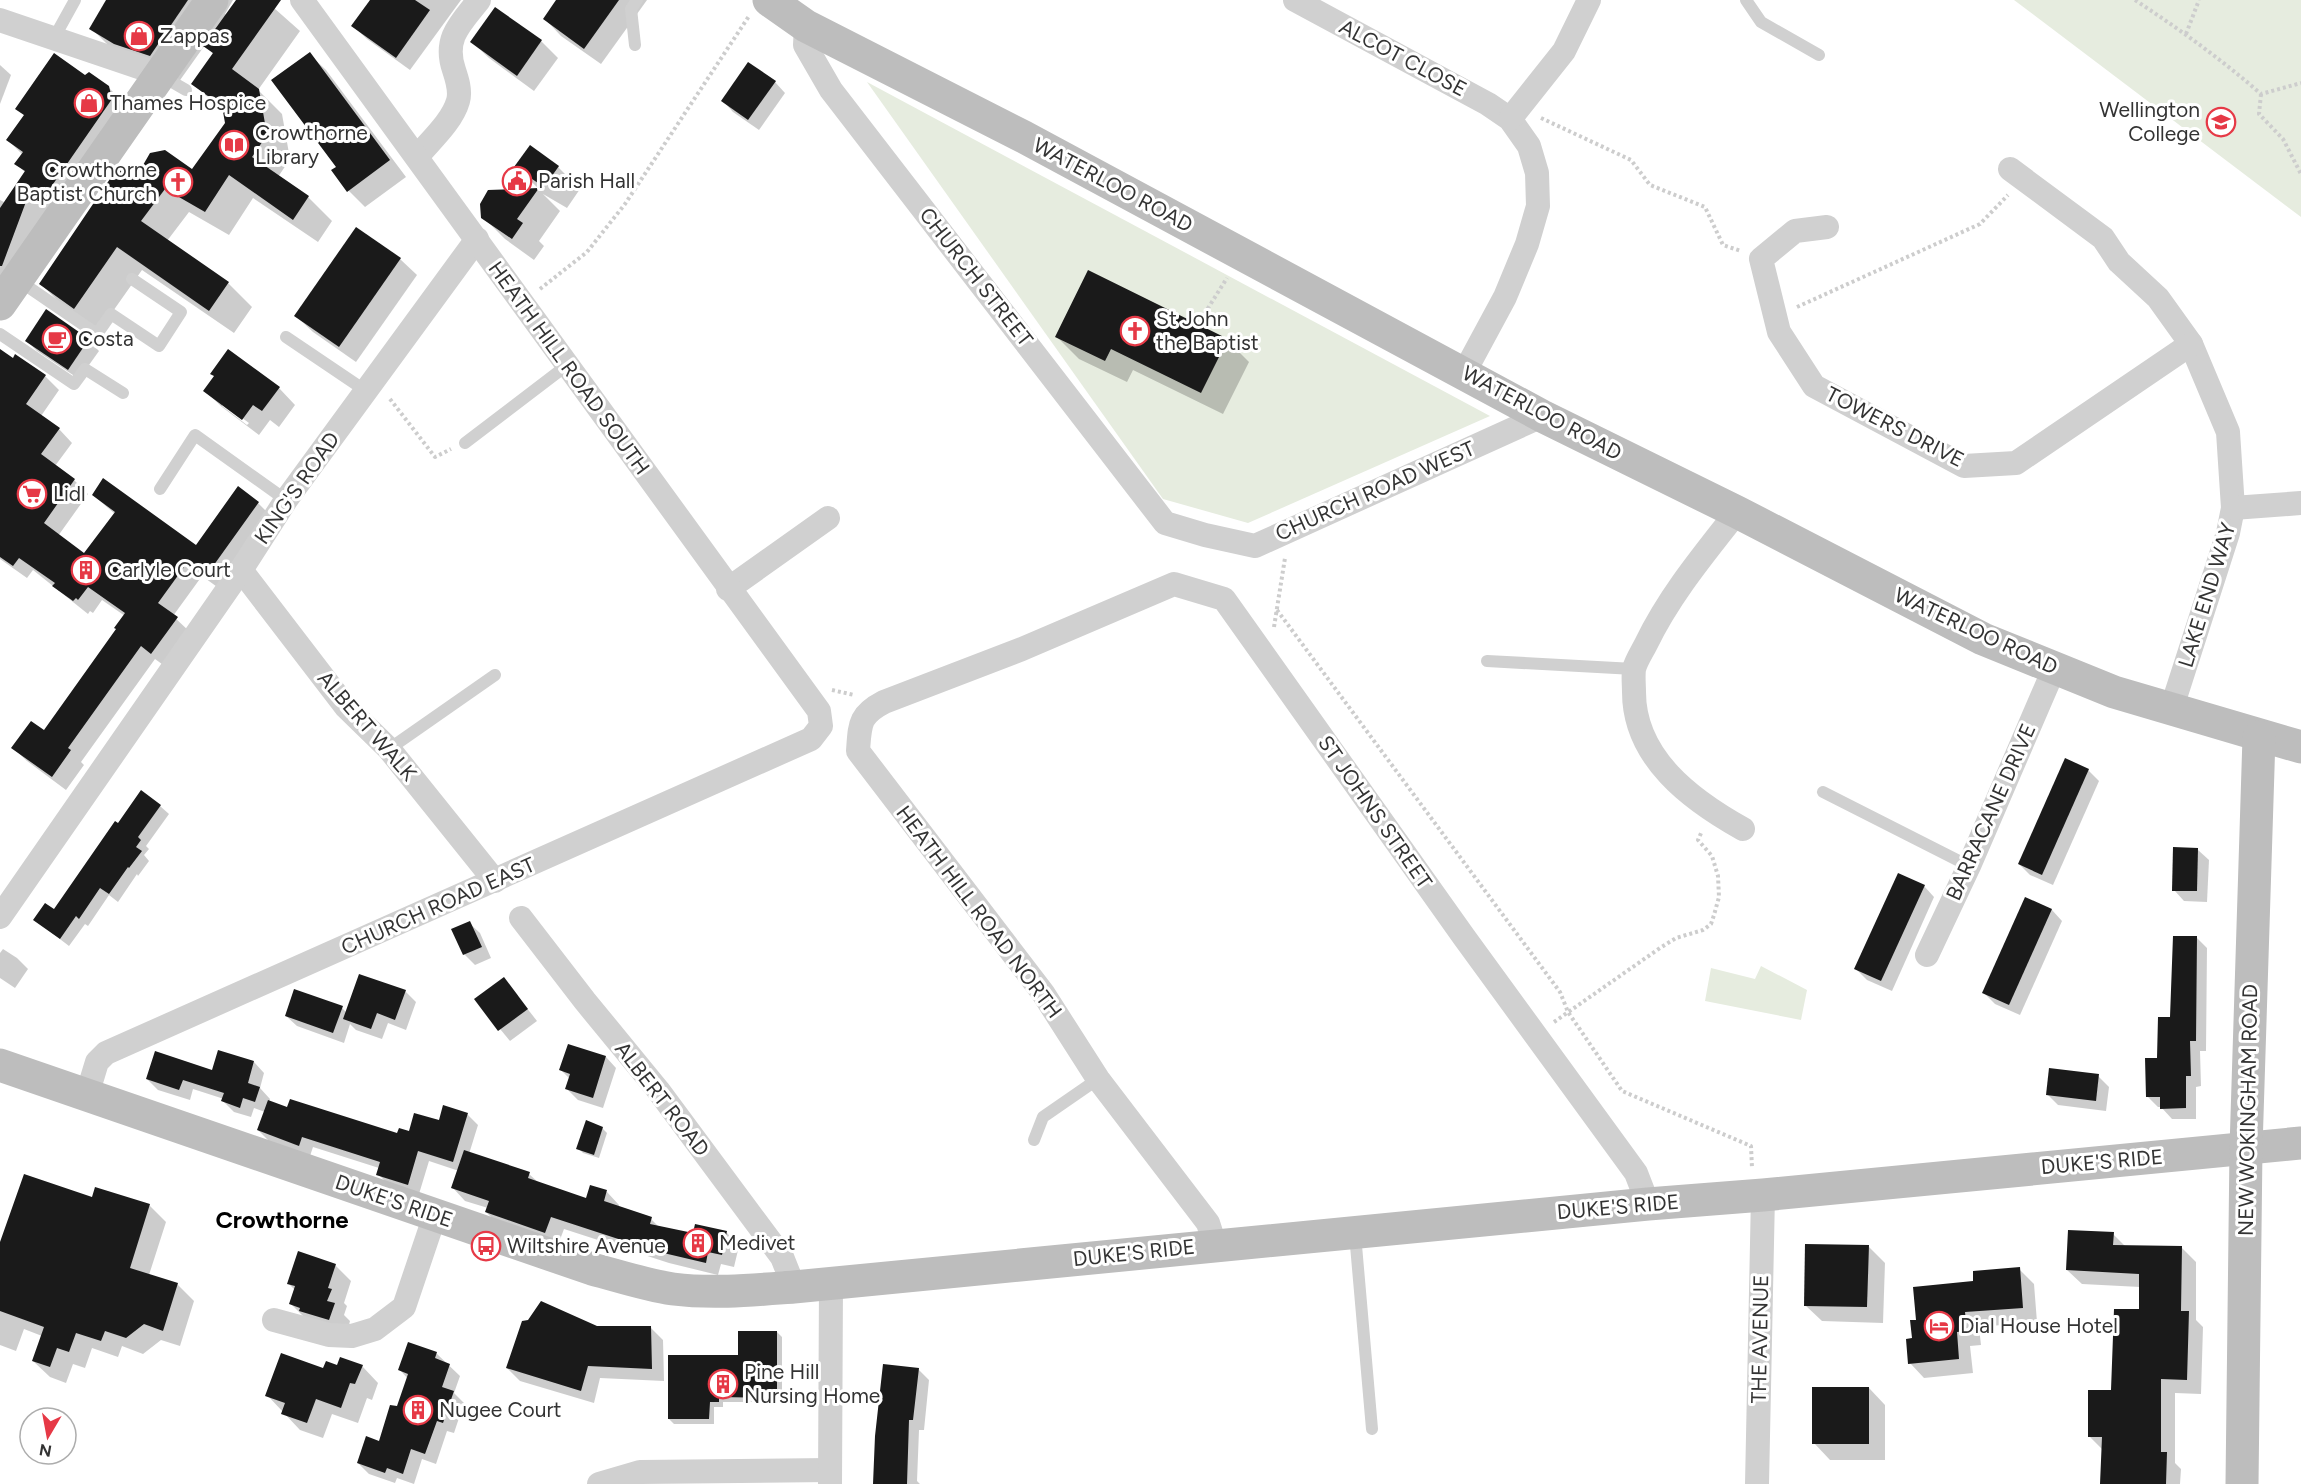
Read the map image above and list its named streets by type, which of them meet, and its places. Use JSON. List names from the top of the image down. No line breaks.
{"streets":{"street":["ALCOT CLOSE","WATERLOO ROAD","CHURCH STREET","HEATH HILL ROAD SOUTH","TOWERS DRIVE","KING'S ROAD","CHURCH ROAD WEST","LAKE END WAY","ALBERT WALK","ST JOHNS STREET","BARRACANE DRIVE","CHURCH ROAD EAST","HEATH HILL ROAD NORTH","ALBERT ROAD","NEW WOKINGHAM ROAD","DUKE'S RIDE","THE AVENUE"]},"crossings":[["ALCOT CLOSE","WATERLOO ROAD"],["WATERLOO ROAD","CHURCH STREET"],["WATERLOO ROAD","CHURCH ROAD WEST"],["WATERLOO ROAD","LAKE END WAY"],["WATERLOO ROAD","BARRACANE DRIVE"],["WATERLOO ROAD","NEW WOKINGHAM ROAD"],["CHURCH STREET","CHURCH ROAD WEST"],["HEATH HILL ROAD SOUTH","KING'S ROAD"],["HEATH HILL ROAD SOUTH","CHURCH ROAD EAST"],["TOWERS DRIVE","LAKE END WAY"],["KING'S ROAD","ALBERT WALK"],["ALBERT WALK","CHURCH ROAD EAST"],["ST JOHNS STREET","HEATH HILL ROAD NORTH"],["ST JOHNS STREET","DUKE'S RIDE"],["CHURCH ROAD EAST","DUKE'S RIDE"],["HEATH HILL ROAD NORTH","DUKE'S RIDE"],["ALBERT ROAD","DUKE'S RIDE"],["NEW WOKINGHAM ROAD","DUKE'S RIDE"],["DUKE'S RIDE","THE AVENUE"]],"districts":["Crowthorne"],"places":{"shop":["Zappas","Thames Hospice"],"school or university":["Wellington College"],"library":["Crowthorne Library"],"public building":["Parish Hall"],"church":["Crowthorne Baptist Church","St John the Baptist"],"cafe":["Costa"],"supermarket":["Lidl"],"building":["Carlyle Court","Medivet","Pine Hill Nursing Home","Nugee Court"],"bus stop":["Wiltshire Avenue"],"hotel":["Dial House Hotel"]},"north":"bottom"}
